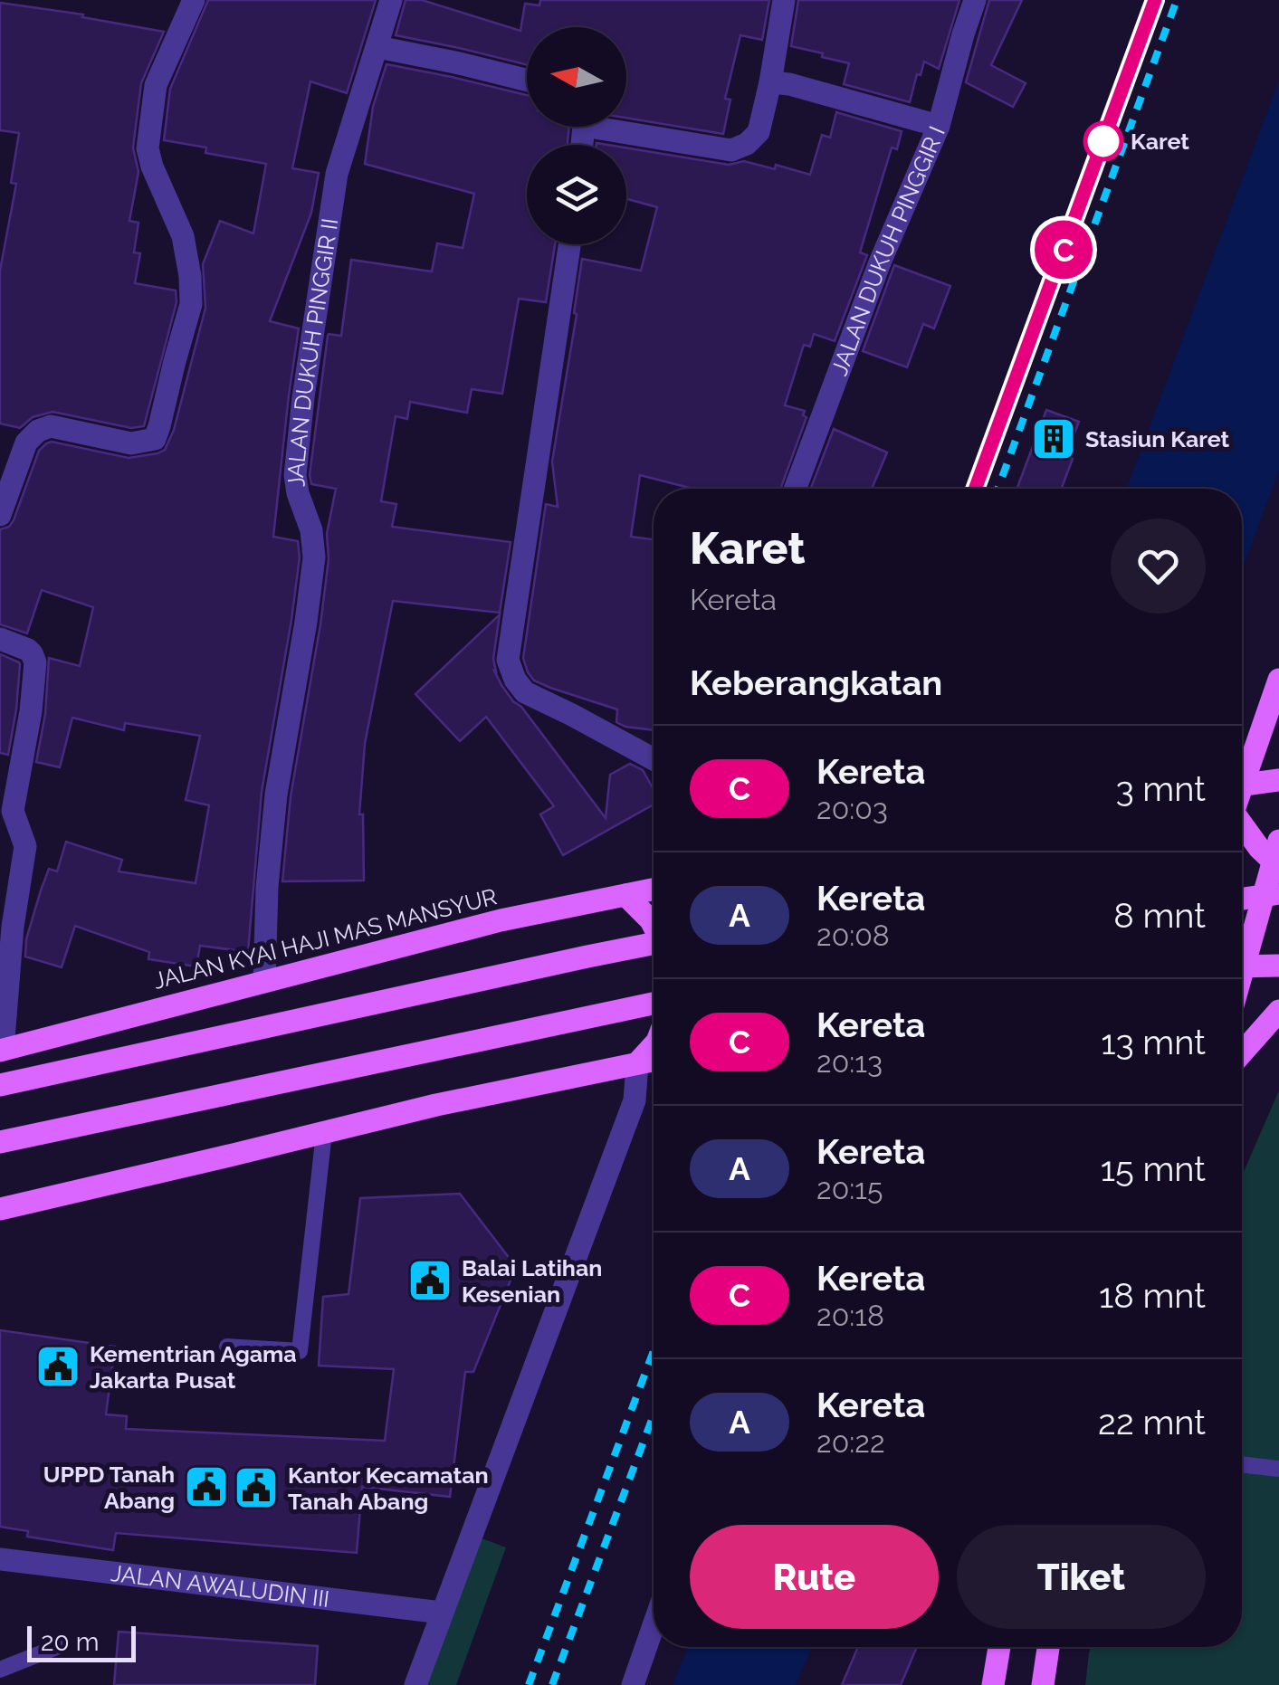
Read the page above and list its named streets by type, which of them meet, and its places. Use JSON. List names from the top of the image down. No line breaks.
{"streets":{"main road":["JALAN KYAI HAJI MAS MANSYUR"],"street":["JALAN DUKUH PINGGIR I","JALAN DUKUH PINGGIR II","JALAN AWALUDIN III"]},"crossings":[["JALAN DUKUH PINGGIR II","JALAN KYAI HAJI MAS MANSYUR"]],"places":{"other":["Karet"],"building":["Stasiun Karet"],"public building":["Balai Latihan Kesenian","Kementrian Agama Jakarta Pusat","UPPD Tanah Abang","Kantor Kecamatan Tanah Abang"]},"scale_bar":"20 m","north":"left","page":{"on_map":"C","heading":[["Karet","Kereta"],"Keberangkatan"],"list":[{"mark":"C","name":"Kereta","note":"20:03","value":"3 mnt"},{"mark":"A","name":"Kereta","note":"20:08","value":"8 mnt"},{"mark":"C","name":"Kereta","note":"20:13","value":"13 mnt"},{"mark":"A","name":"Kereta","note":"20:15","value":"15 mnt"},{"mark":"C","name":"Kereta","note":"20:18","value":"18 mnt"},{"mark":"A","name":"Kereta","note":"20:22","value":"22 mnt"}],"buttons":["Rute","Tiket"],"scale":"20 m"}}
